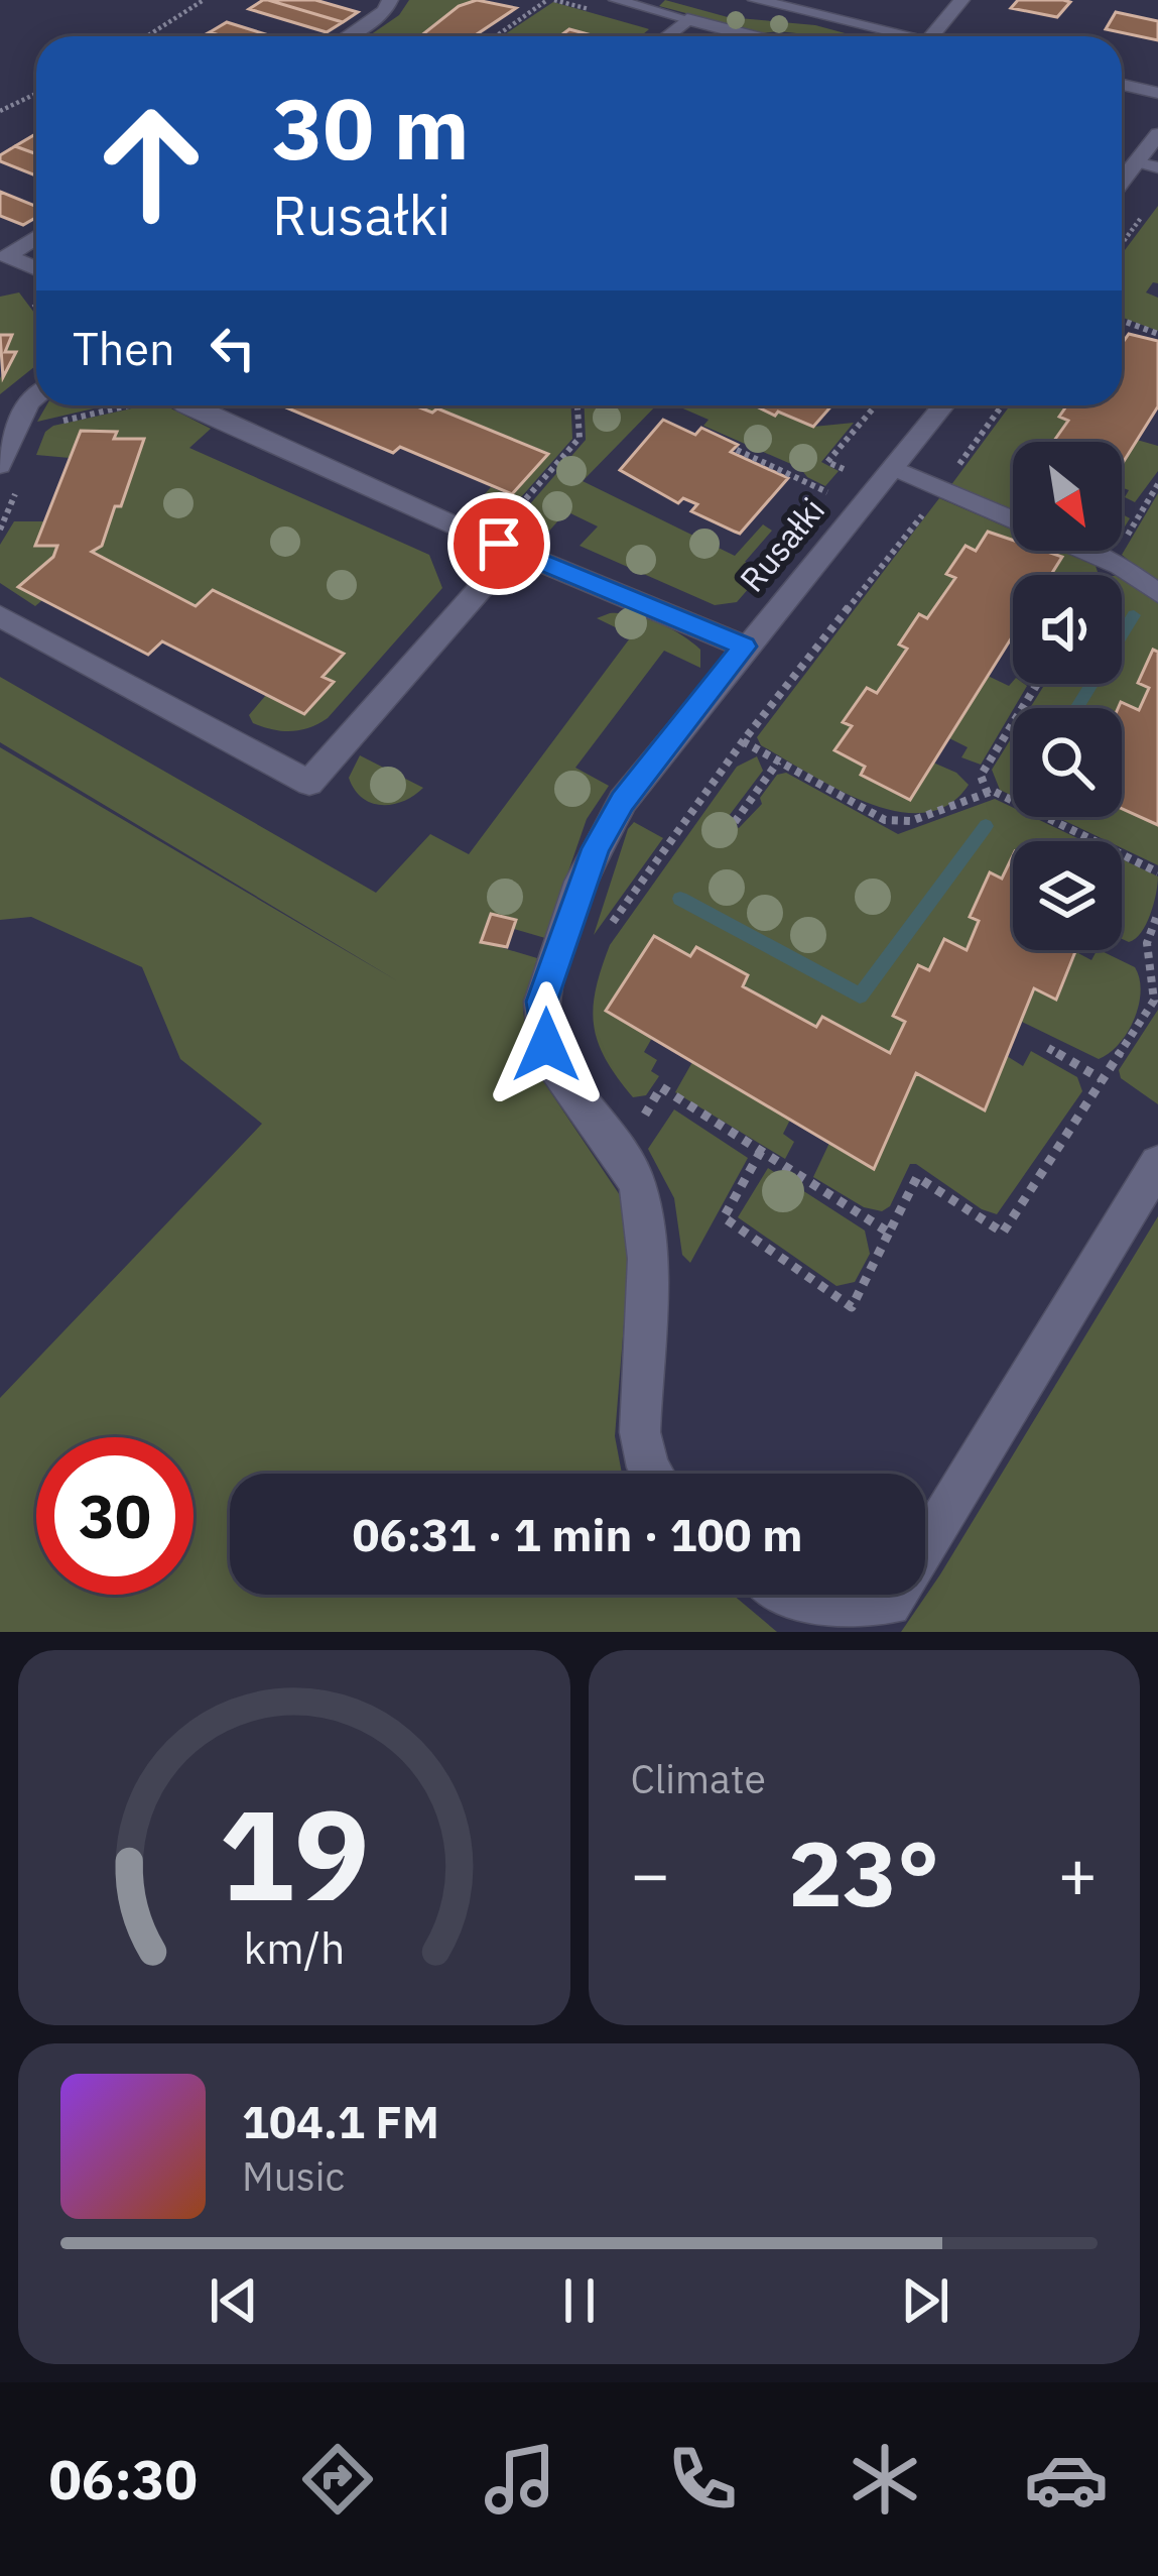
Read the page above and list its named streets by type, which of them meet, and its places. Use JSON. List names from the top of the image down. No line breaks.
{"streets":{"street":["Rusałki"]},"north":"bottom right","page":{"turn":["30 m","Rusałki"],"then":"Then","limit":"30","trip":"06:31 · 1 min · 100 m","tile":"Climate","heat":["−","23°","+"],"song":["104.1 FM","Music"],"tabs":"06:30","gauge":["19","km/h"]}}
